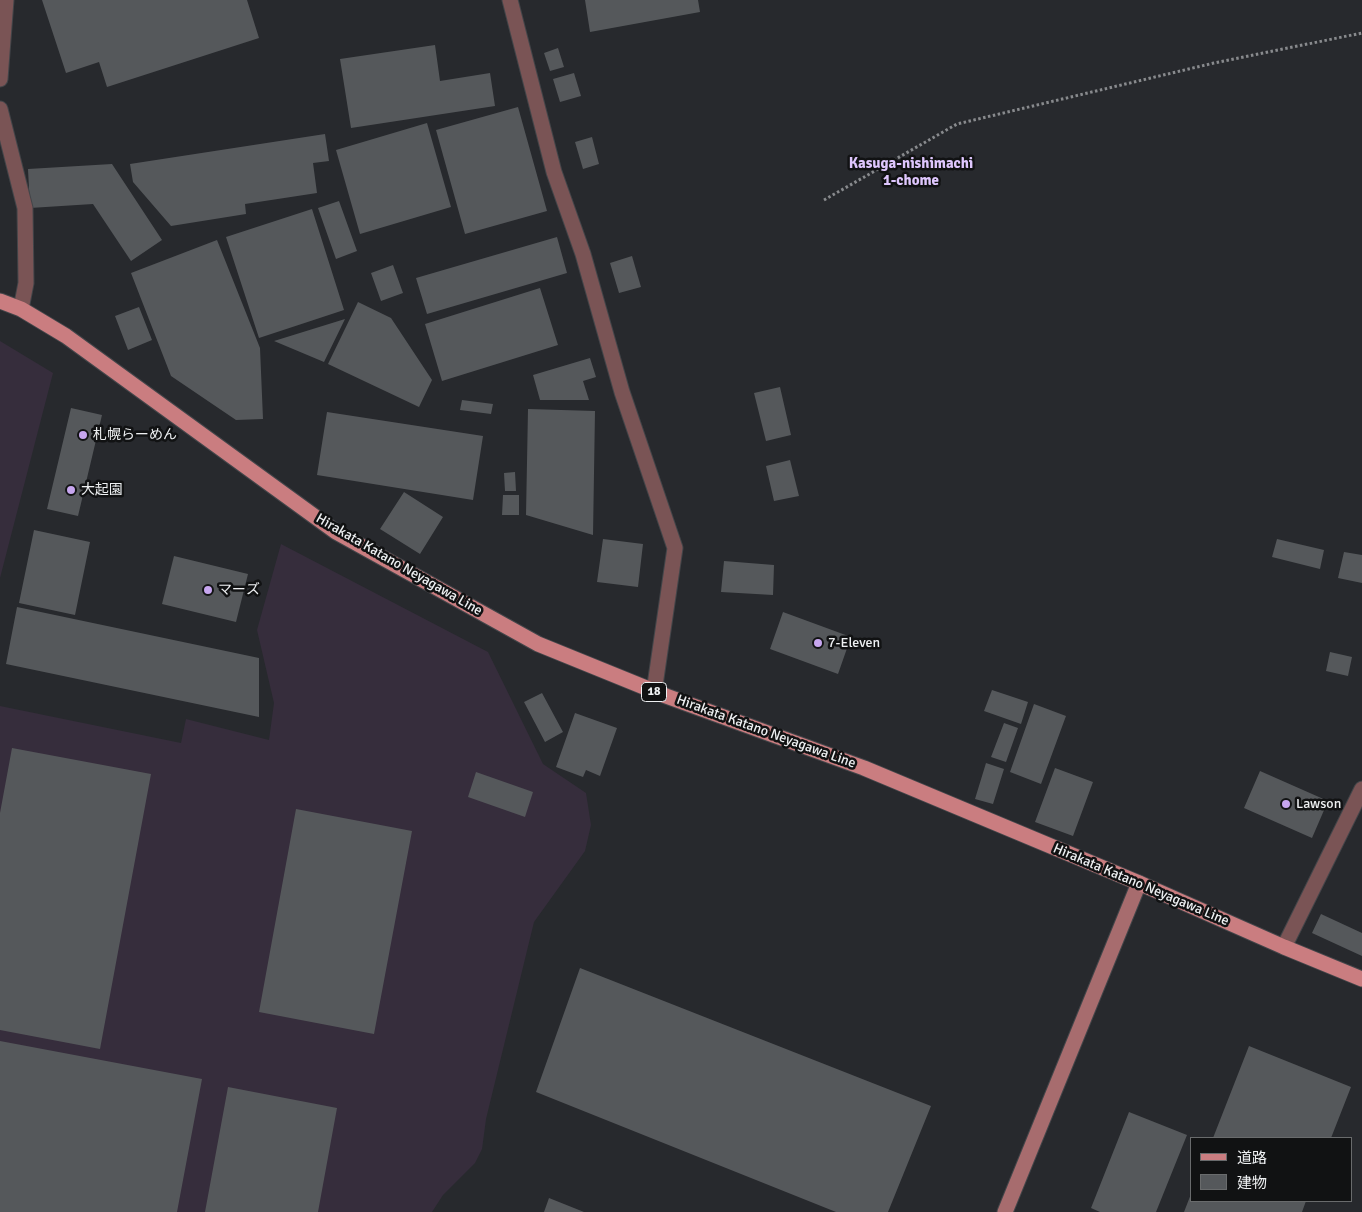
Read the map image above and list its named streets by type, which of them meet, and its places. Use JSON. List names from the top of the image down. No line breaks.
{"streets":{"main road":["Hirakata Katano Neyagawa Line","18"]},"districts":["Kasuga-nishimachi 1-chome"],"places":["札幌らーめん","大起園","マーズ","7-Eleven","Lawson"],"legend":["道路","建物"]}
